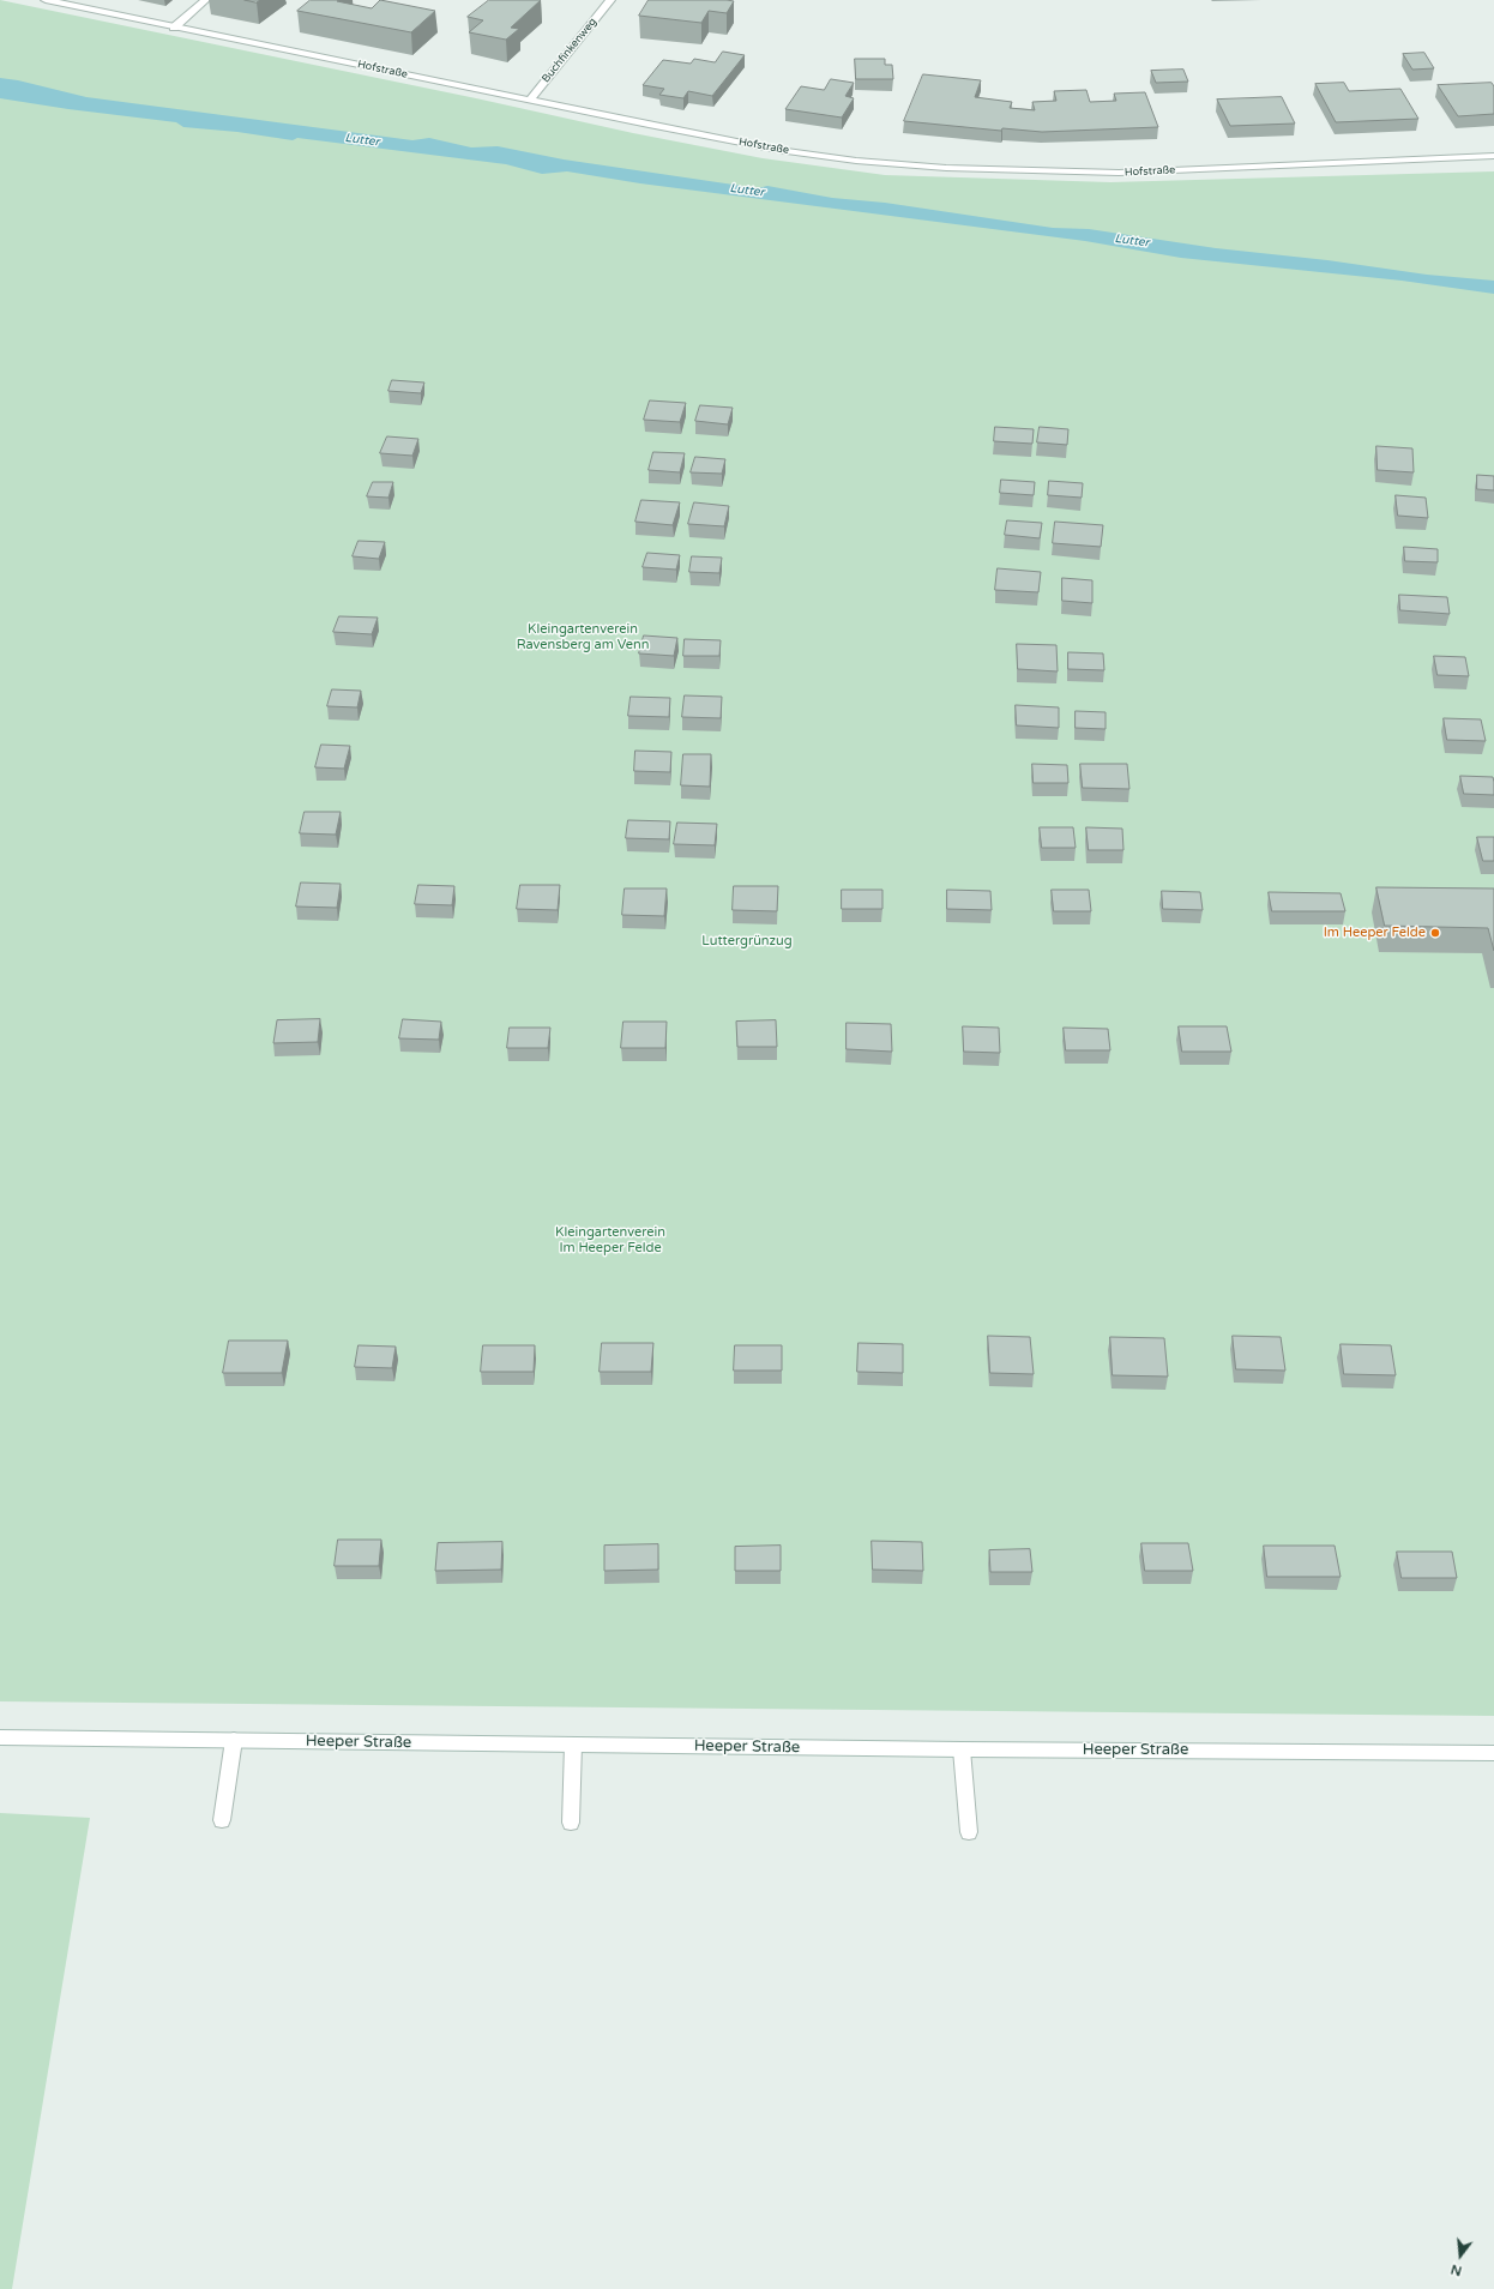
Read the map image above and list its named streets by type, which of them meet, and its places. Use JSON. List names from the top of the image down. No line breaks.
{"streets":{"street":["Buchfinkenweg","Hofstraße","Heeper Straße"]},"crossings":[["Buchfinkenweg","Hofstraße"]],"water":["Lutter"],"parks":["Kleingartenverein Ravensberg am Venn","Luttergrünzug","Kleingartenverein Im Heeper Felde"],"places":["Im Heeper Felde"],"north":"bottom"}
